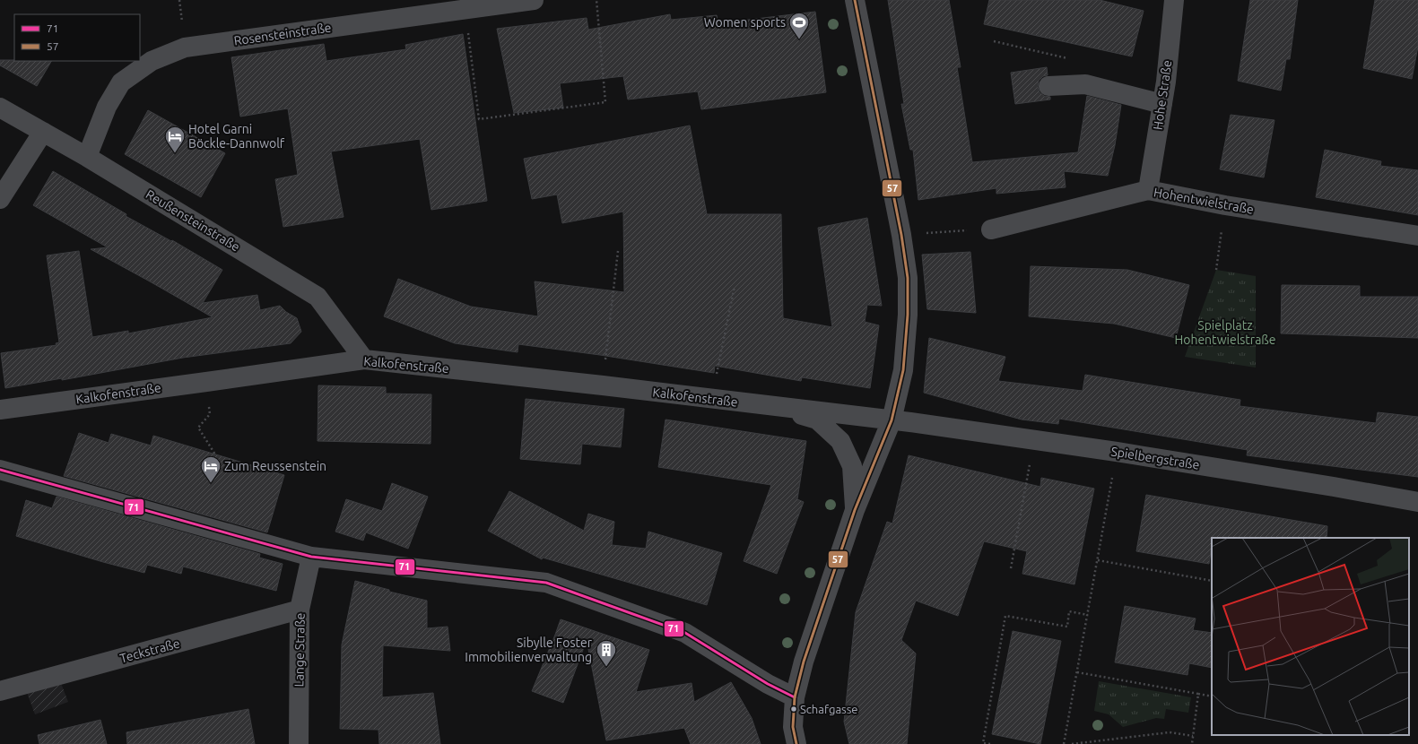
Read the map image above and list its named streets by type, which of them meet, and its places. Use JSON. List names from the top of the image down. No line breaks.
{"streets":{"street":["Rosensteinstraße","Hohe Straße","Hohentwielstraße","Reußensteinstraße","Kalkofenstraße","Spielbergstraße","Lange Straße","Teckstraße"]},"crossings":[["Rosensteinstraße","Reußensteinstraße"],["Hohe Straße","Hohentwielstraße"],["Reußensteinstraße","Kalkofenstraße"],["Kalkofenstraße","Spielbergstraße"],["Lange Straße","Teckstraße"]],"parks":["Spielplatz Hohentwielstraße"],"places":{"sports":["Women sports"],"hotel":["Hotel Garni Böckle-Dannwolf","Zum Reussenstein"],"building":["Sibylle Foster Immobilienverwaltung"],"other":["Schafgasse"]},"lines":["transit line 57","transit line 71"],"legend":["71","57"]}
